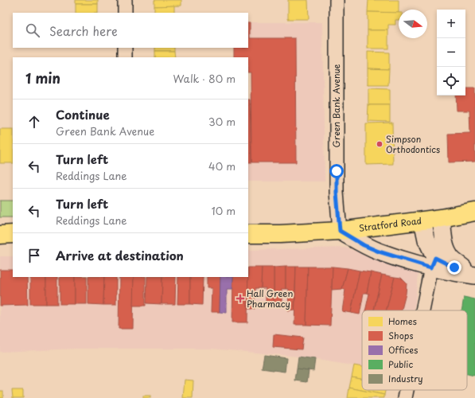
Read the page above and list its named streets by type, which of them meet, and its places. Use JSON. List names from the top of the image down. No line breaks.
{"streets":{"highway":["Stratford Road"],"street":["Green Bank Avenue"]},"crossings":[["Green Bank Avenue","Stratford Road"]],"places":{"other":["Simpson Orthodontics"],"health":["Hall Green Pharmacy"]},"legend":["Homes","Shops","Offices","Public","Industry"],"north":"right","page":{"map_buttons":["+","−"],"search":"Search here","heading":["1 min","Walk · 80 m"],"list":[["Continue","Green Bank Avenue","30 m"],["Turn left","Reddings Lane","40 m"],["Turn left","Reddings Lane","10 m"],"Arrive at destination"]}}
